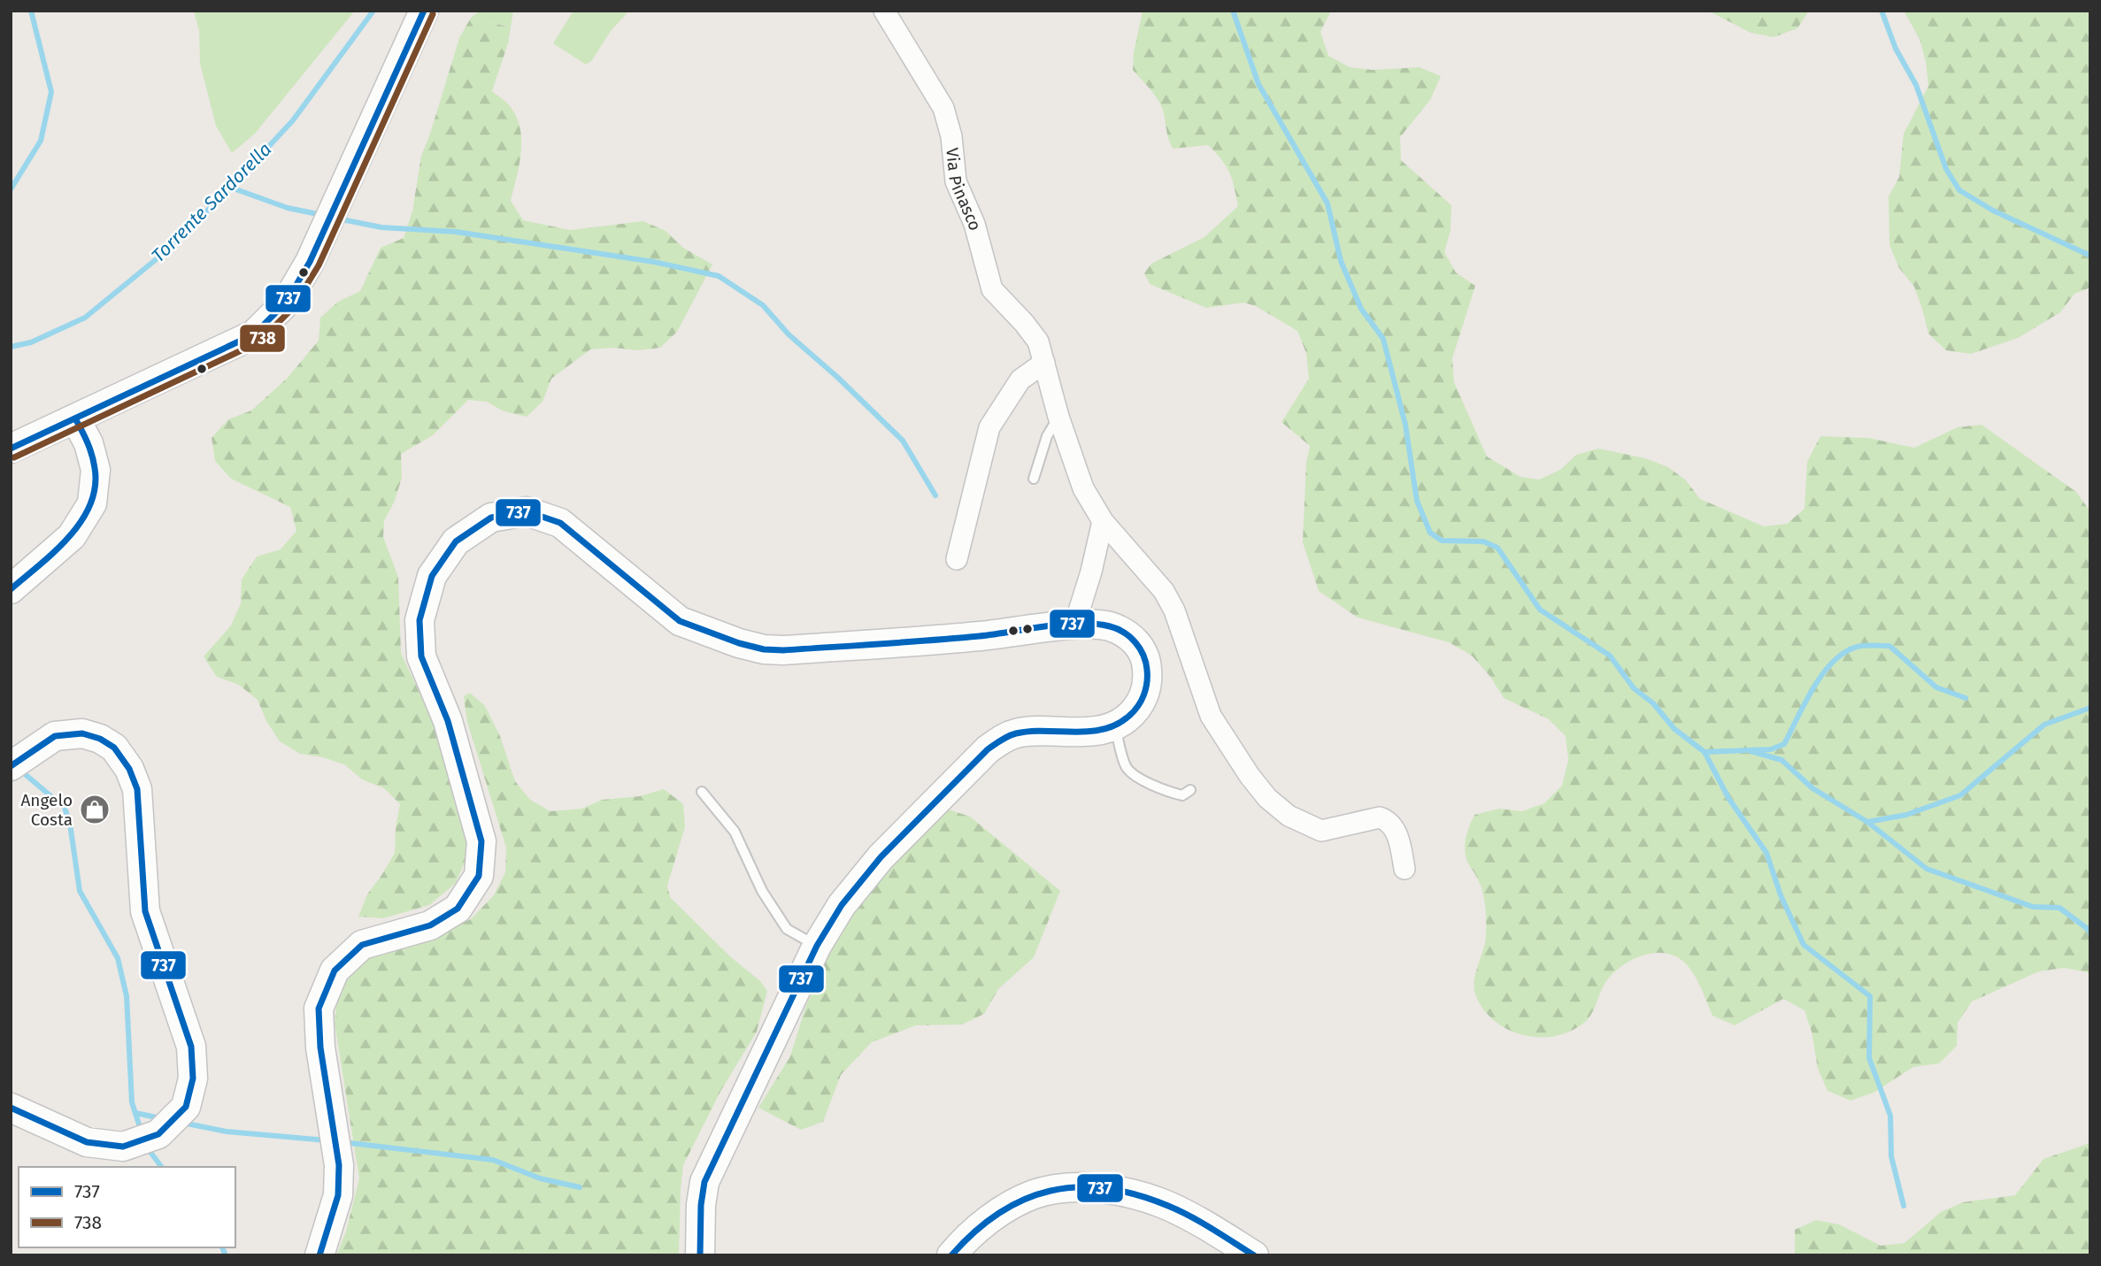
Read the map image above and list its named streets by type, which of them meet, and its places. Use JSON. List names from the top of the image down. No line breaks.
{"streets":{"street":["Via Pinasco"]},"water":["Torrente Sardorella"],"places":{"shop":["Angelo Costa"]},"lines":["transit line 737","transit line 738"],"legend":["737","738"]}
